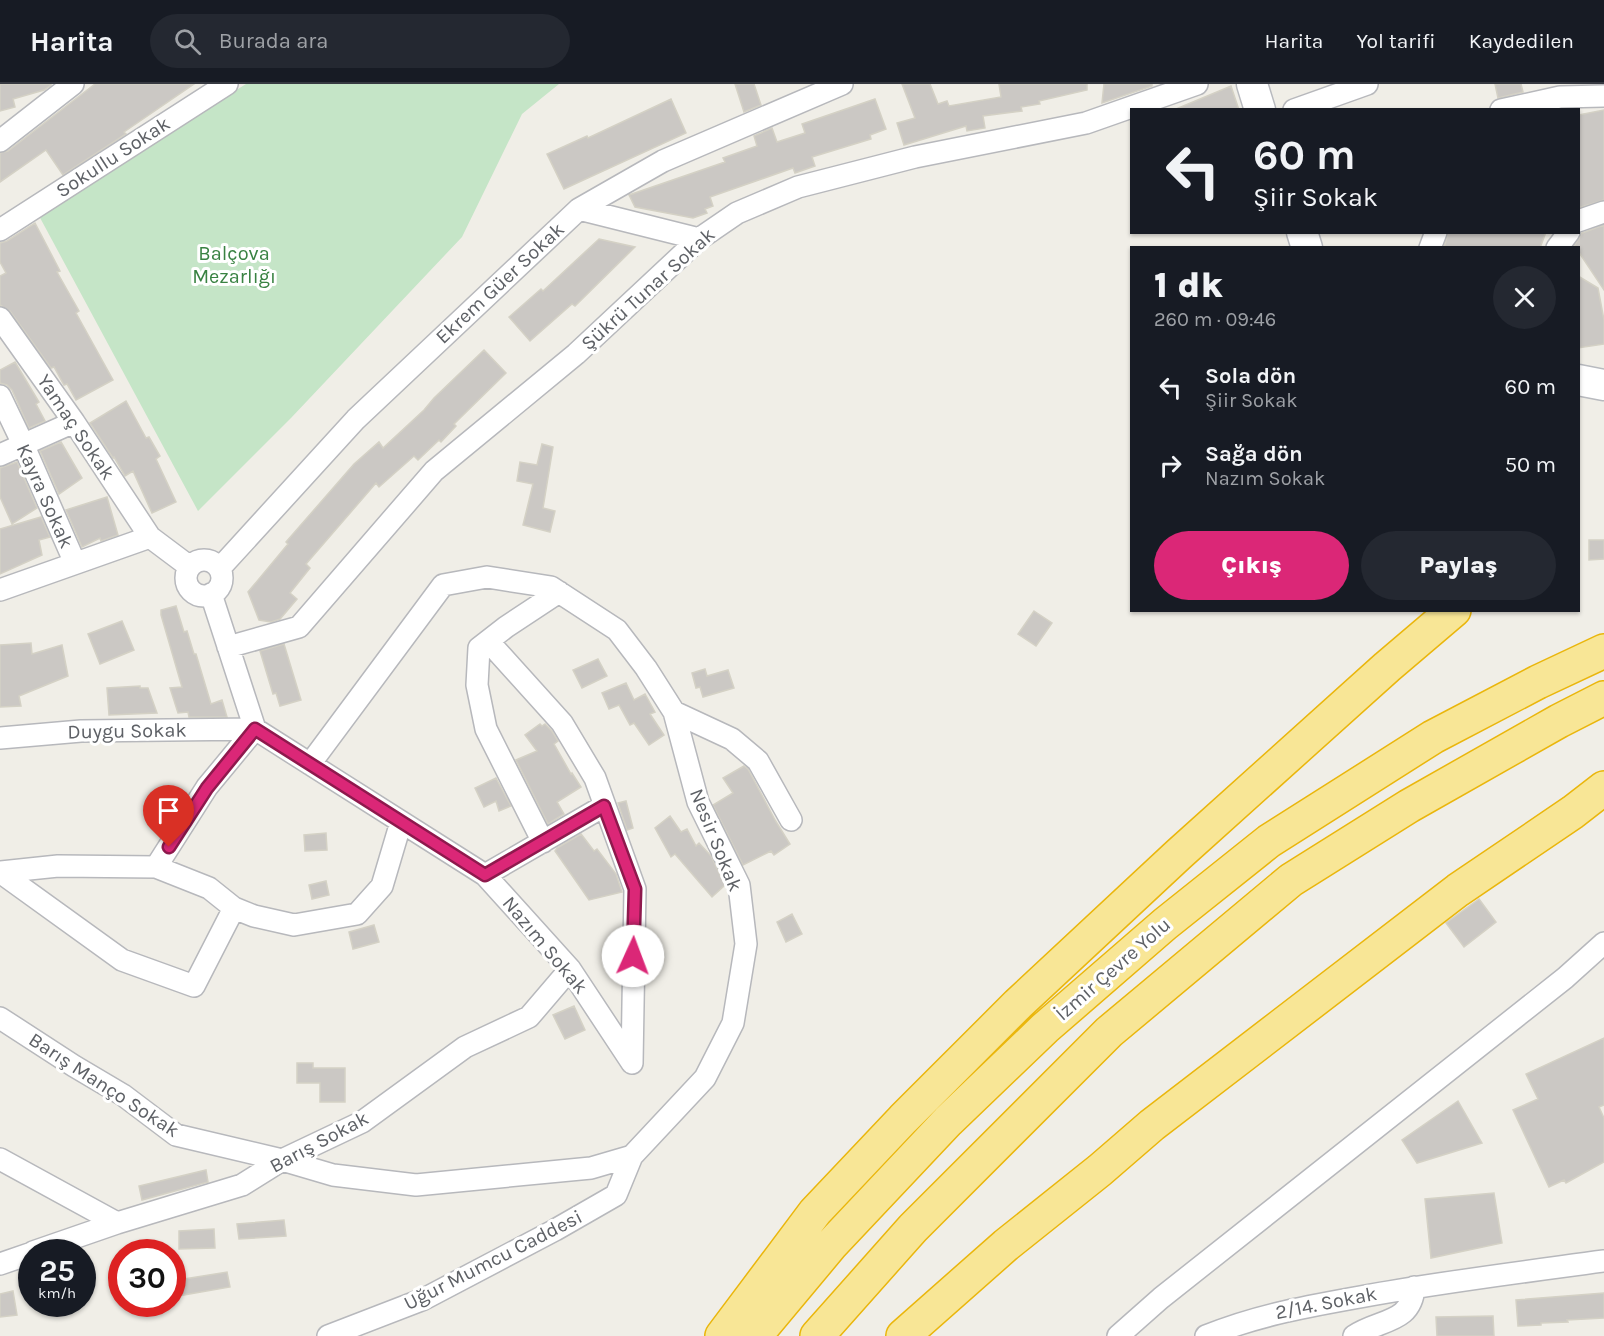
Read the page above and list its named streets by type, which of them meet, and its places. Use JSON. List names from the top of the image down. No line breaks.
{"streets":{"highway":["İzmir Çevre Yolu"],"street":["Sokullu Sokak","Ekrem Güer Sokak","Şükrü Tunar Sokak","Yamaç Sokak","Kayra Sokak","Duygu Sokak","Nesir Sokak","Nazım Sokak","Barış Manço Sokak","Barış Sokak","Uğur Mumcu Caddesi","2/14. Sokak"]},"crossings":[["Ekrem Güer Sokak","Yamaç Sokak"],["Duygu Sokak","Nazım Sokak"],["Nesir Sokak","Nazım Sokak"],["Nesir Sokak","Barış Manço Sokak"],["Nesir Sokak","Uğur Mumcu Caddesi"],["Nazım Sokak","Barış Sokak"],["Barış Manço Sokak","Barış Sokak"],["Barış Manço Sokak","Uğur Mumcu Caddesi"]],"parks":["Balçova Mezarlığı"],"page":{"header":"Harita","search":"Burada ara","nav":["Harita","Yol tarifi","Kaydedilen"],"turn":["60 m","Şiir Sokak"],"heading":["1 dk","260 m · 09:46"],"list":[{"name":"Sola dön","note":"Şiir Sokak","value":"60 m"},{"name":"Sağa dön","note":"Nazım Sokak","value":"50 m"}],"buttons":["Çıkış","Paylaş"],"speed":"25 km/h","limit":"30"}}
